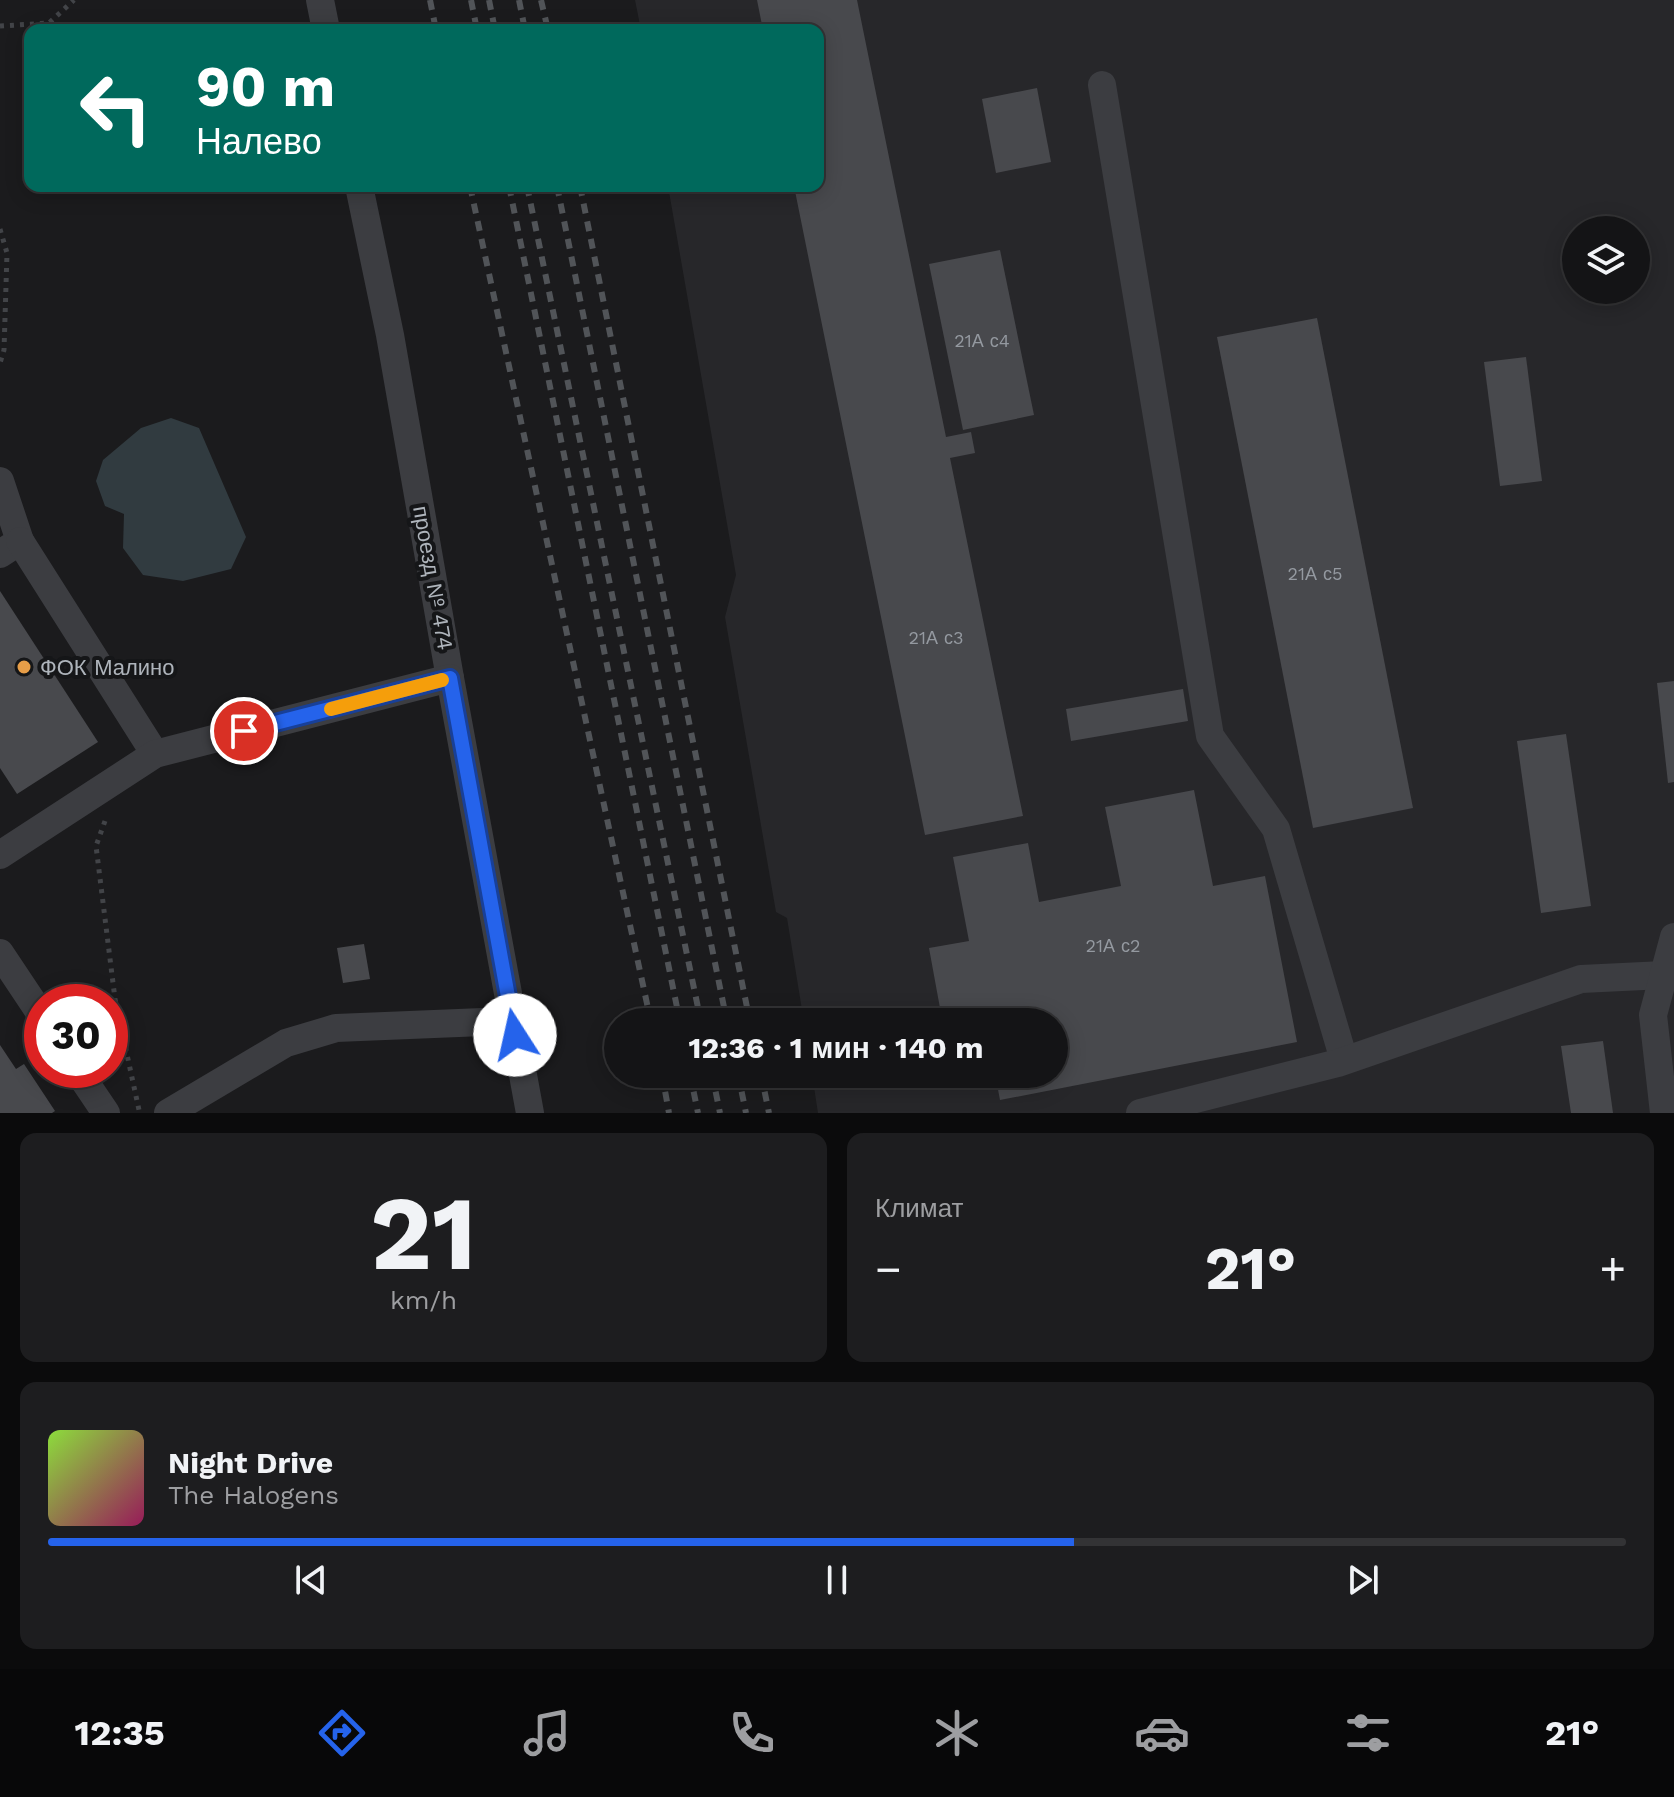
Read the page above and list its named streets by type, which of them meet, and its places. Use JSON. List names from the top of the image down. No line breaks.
{"streets":{"street":["проезд № 474"]},"places":["ФОК Малино"],"house_numbers":["21А с4","21А с5","21А с3","21А с2"],"page":{"turn":["90 m","Налево"],"limit":"30","trip":"12:36 · 1 мин · 140 m","tile":[["21","km/h"],"Климат"],"heat":["−","21°","+"],"song":["Night Drive","The Halogens"],"tabs":["12:35","21°"]}}
